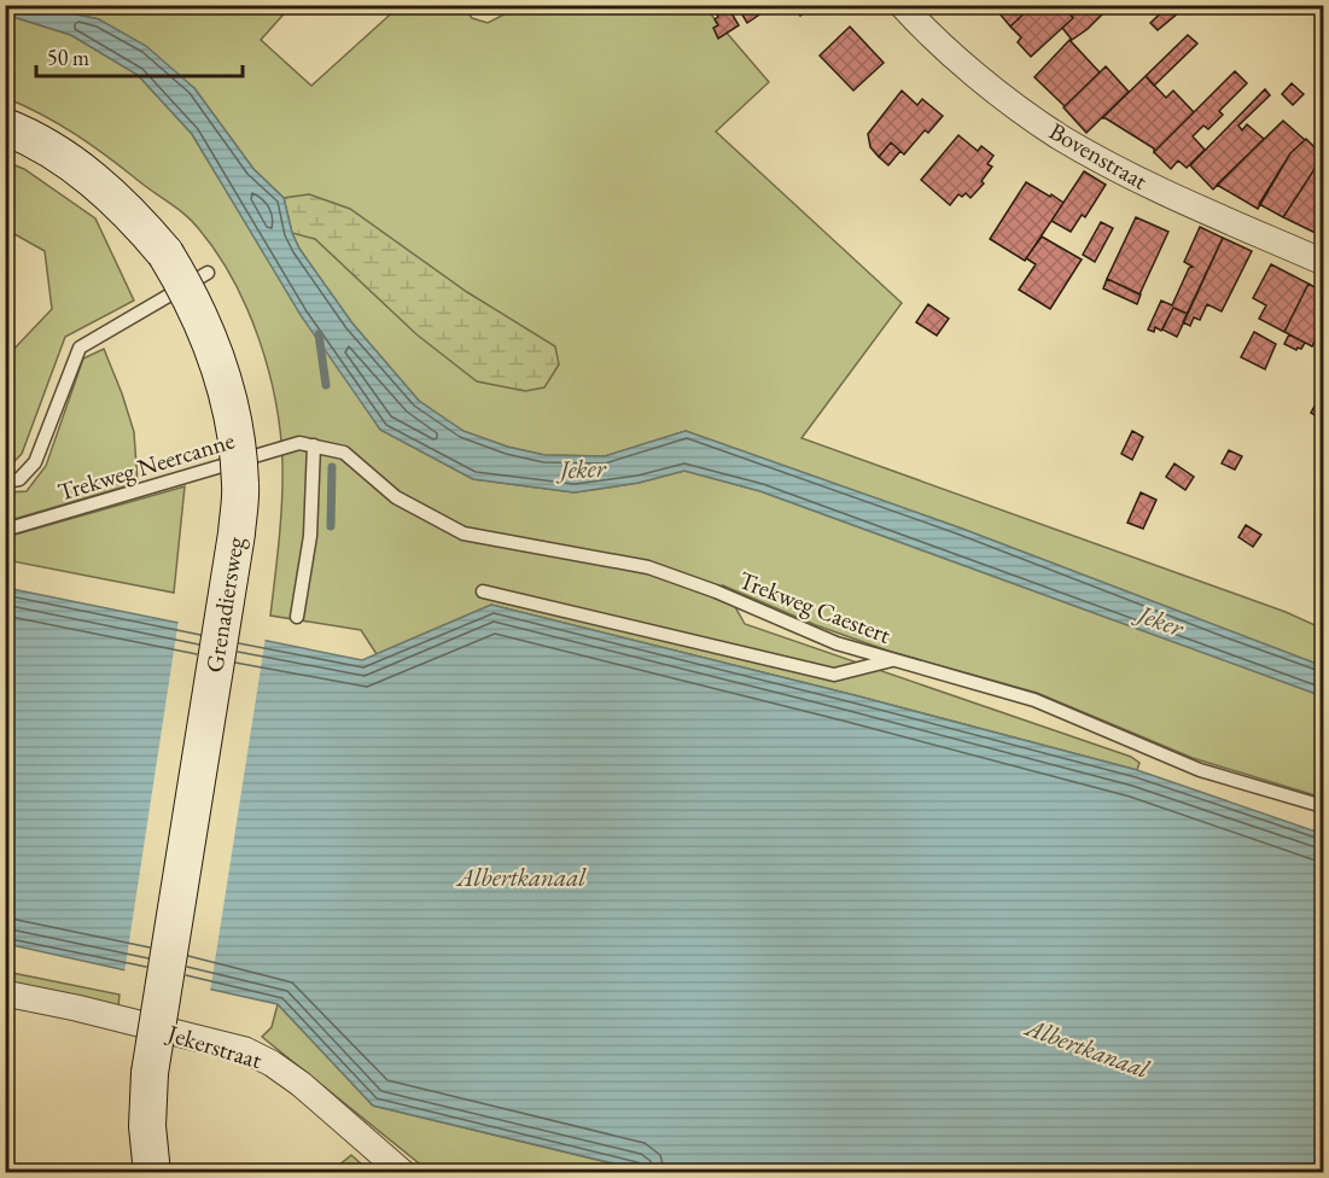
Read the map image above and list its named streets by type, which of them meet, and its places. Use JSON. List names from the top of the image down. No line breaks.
{"streets":{"main road":["Grenadiersweg"],"street":["Bovenstraat","Jekerstraat"],"lane":["Trekweg Neercanne","Trekweg Caestert"]},"crossings":[["Trekweg Neercanne","Trekweg Caestert"]],"water":["Jeker","Albertkanaal"],"scale_bar":"50 m"}
